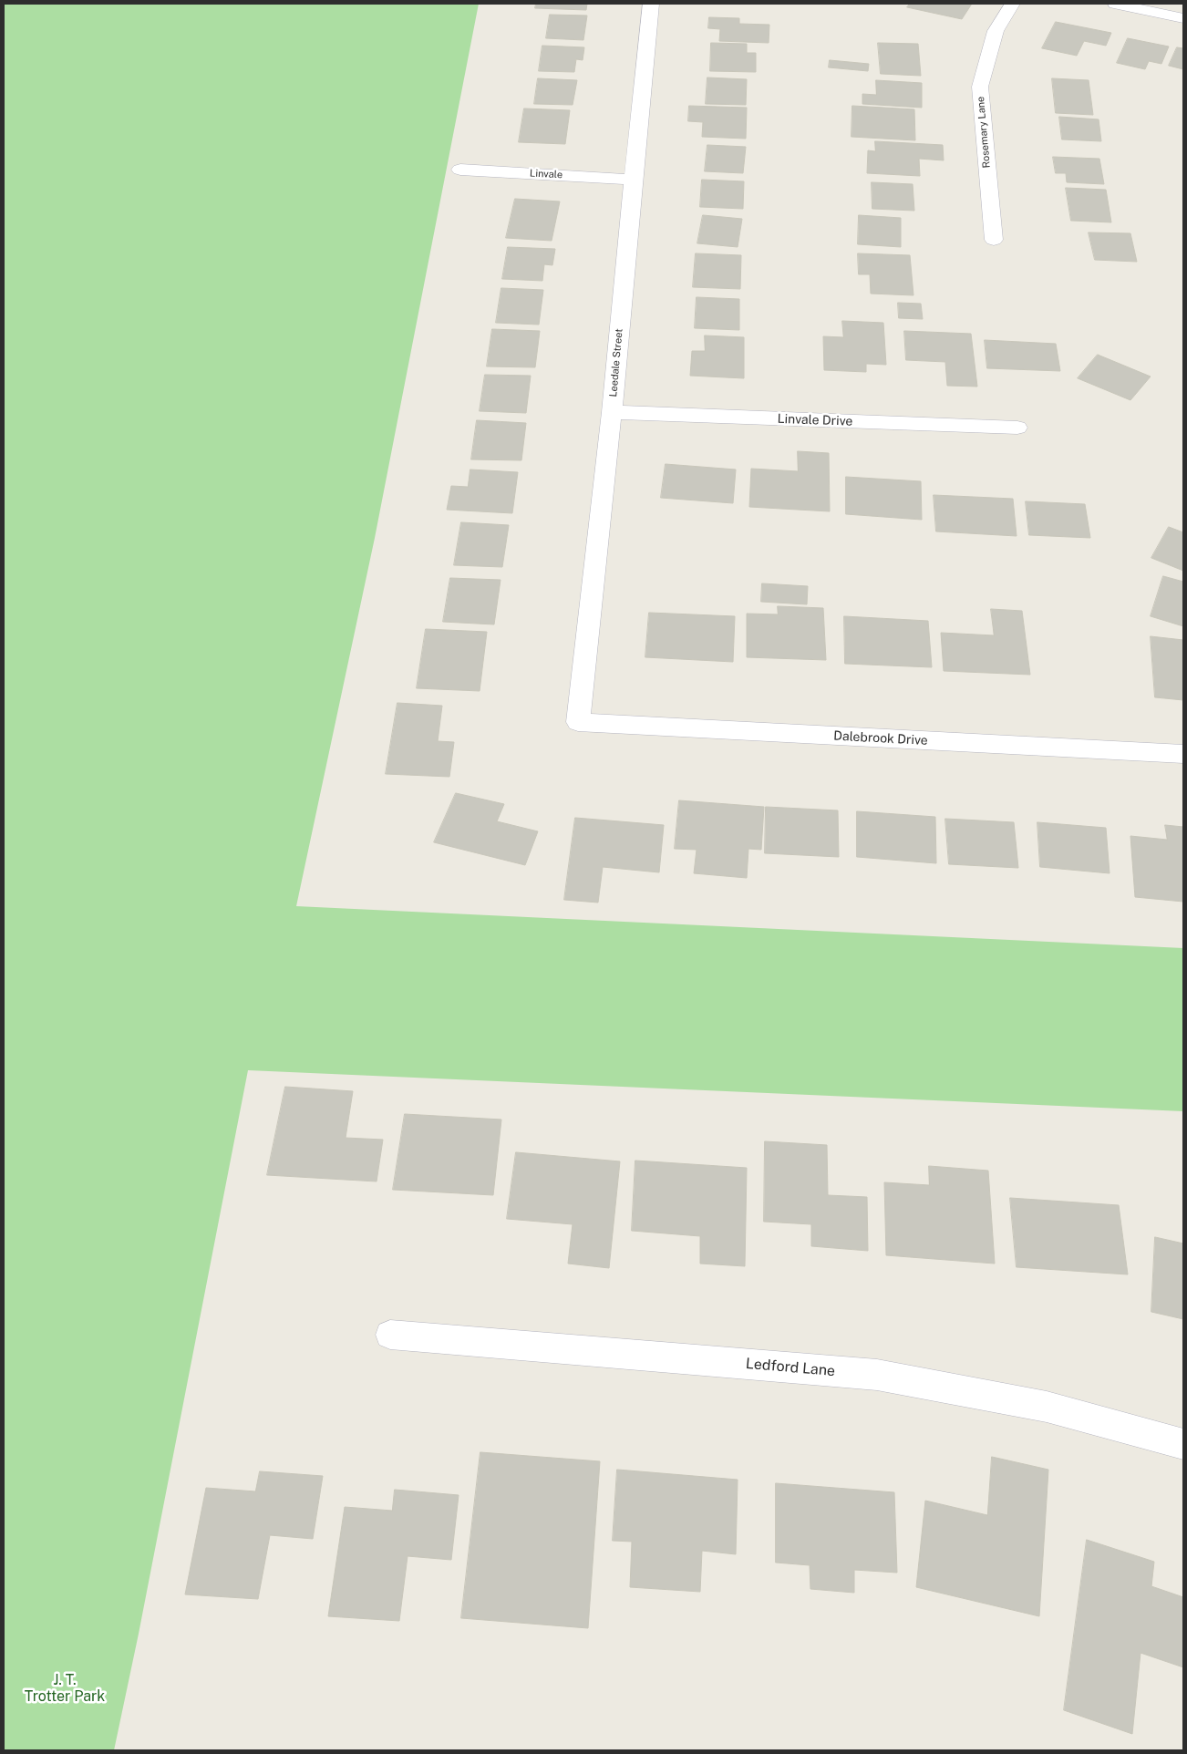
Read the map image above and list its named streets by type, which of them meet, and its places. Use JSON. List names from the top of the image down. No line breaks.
{"streets":{"street":["Rosemary Lane","Linvale","Leedale Street","Linvale Drive","Dalebrook Drive","Ledford Lane"]},"crossings":[["Linvale","Leedale Street"],["Leedale Street","Linvale Drive"],["Leedale Street","Dalebrook Drive"]],"parks":["J. T. Trotter Park"]}
